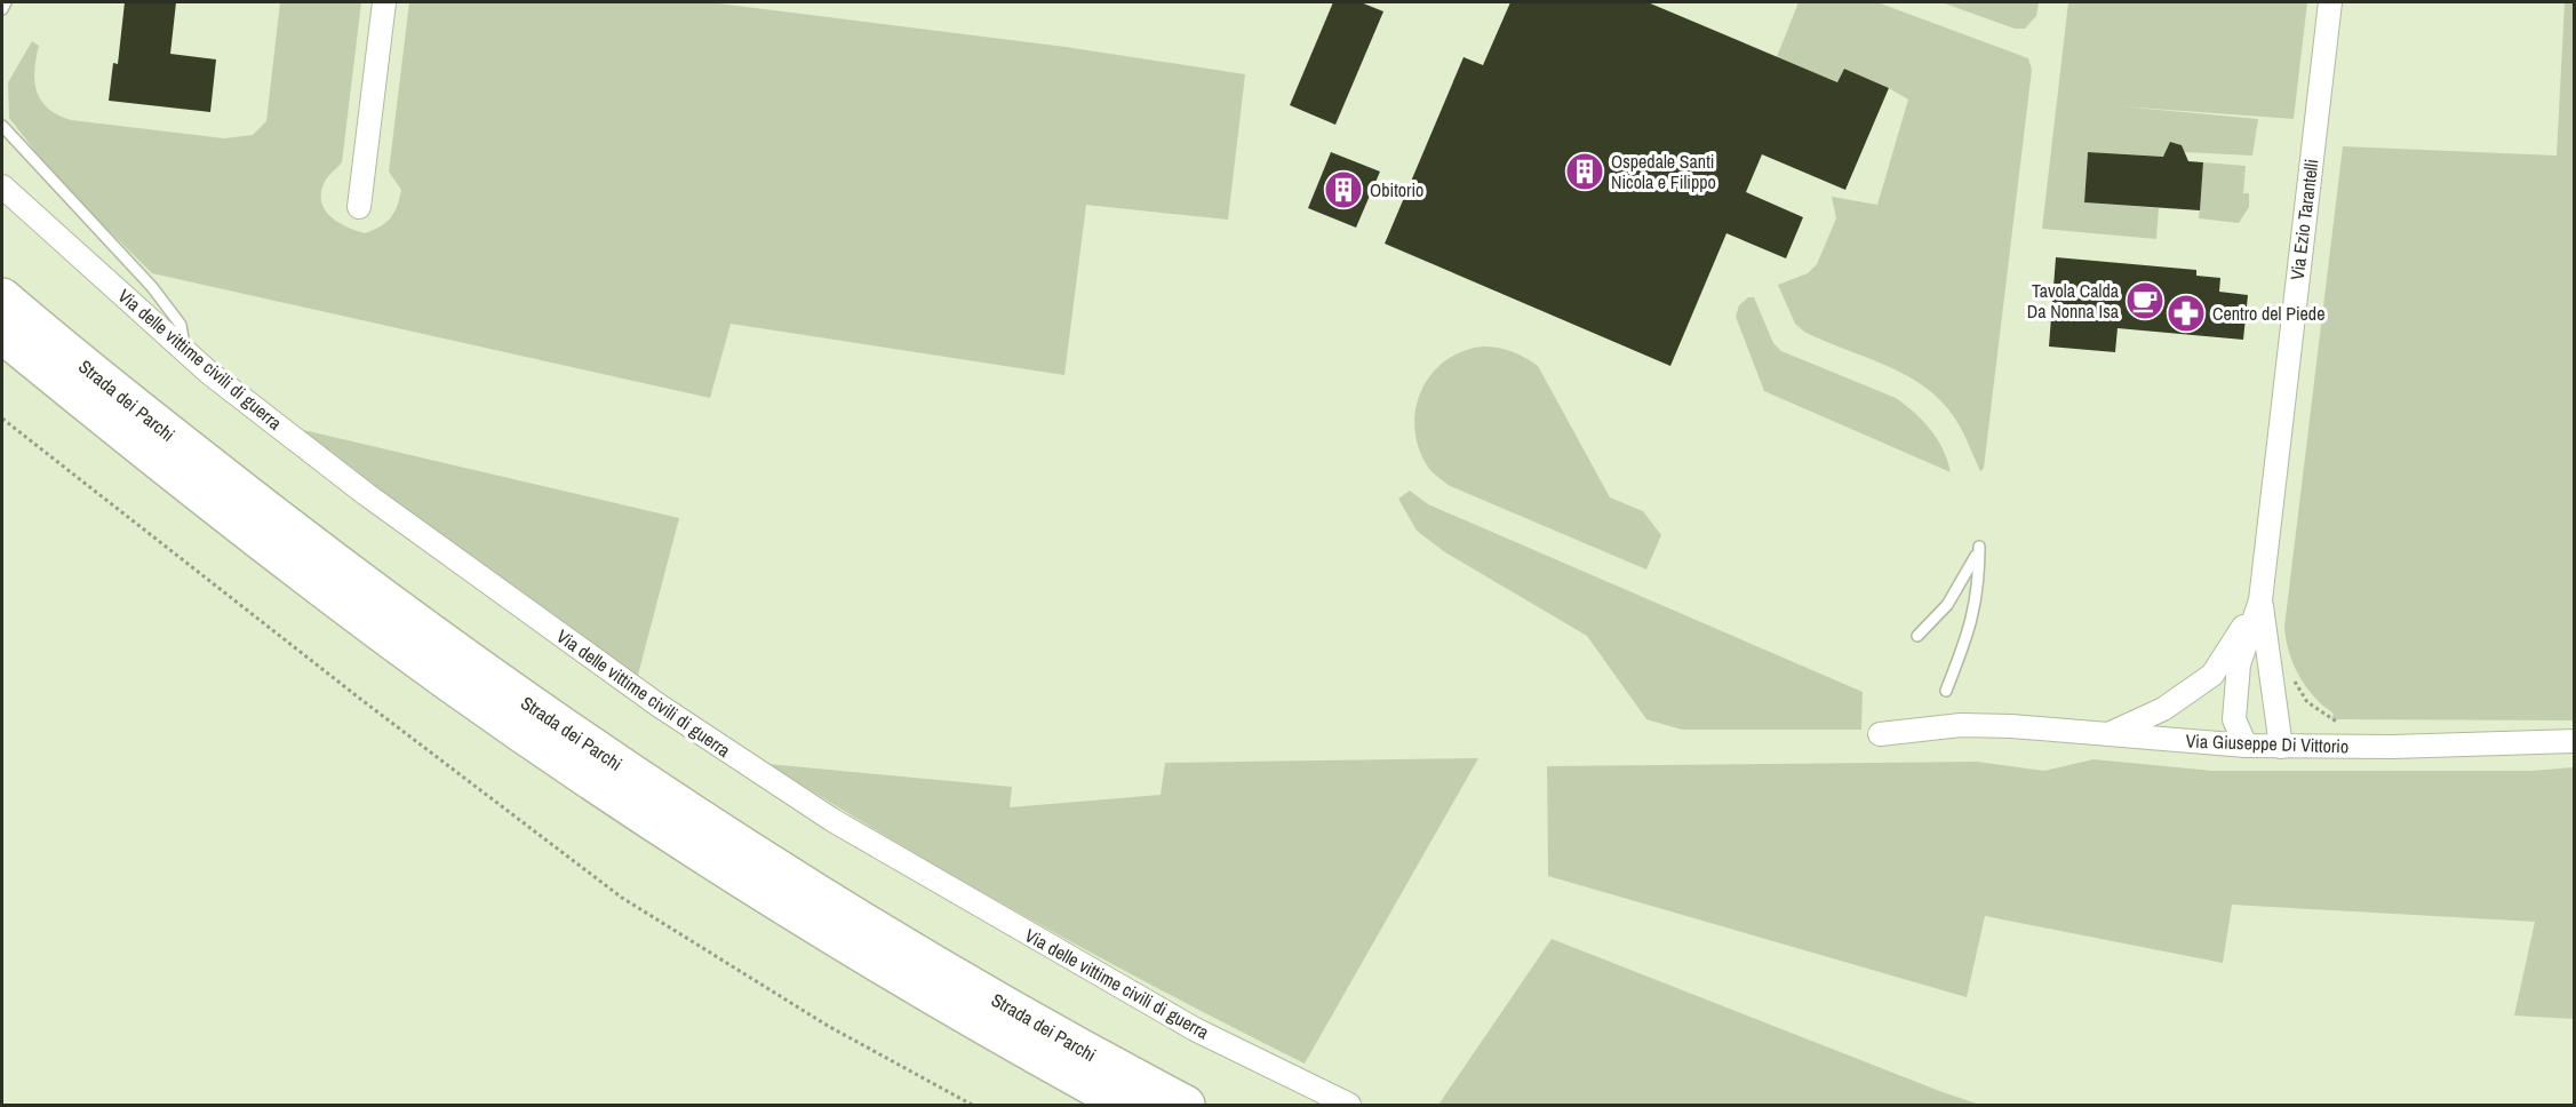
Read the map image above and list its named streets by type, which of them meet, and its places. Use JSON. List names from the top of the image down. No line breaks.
{"streets":{"highway":["Strada dei Parchi"],"street":["Via Ezio Tarantelli","Via delle vittime civili di guerra","Via Giuseppe Di Vittorio"]},"places":{"building":["Ospedale Santi Nicola e Filippo","Obitorio"],"cafe":["Tavola Calda Da Nonna Isa"],"pharmacy":["Centro del Piede"]}}
